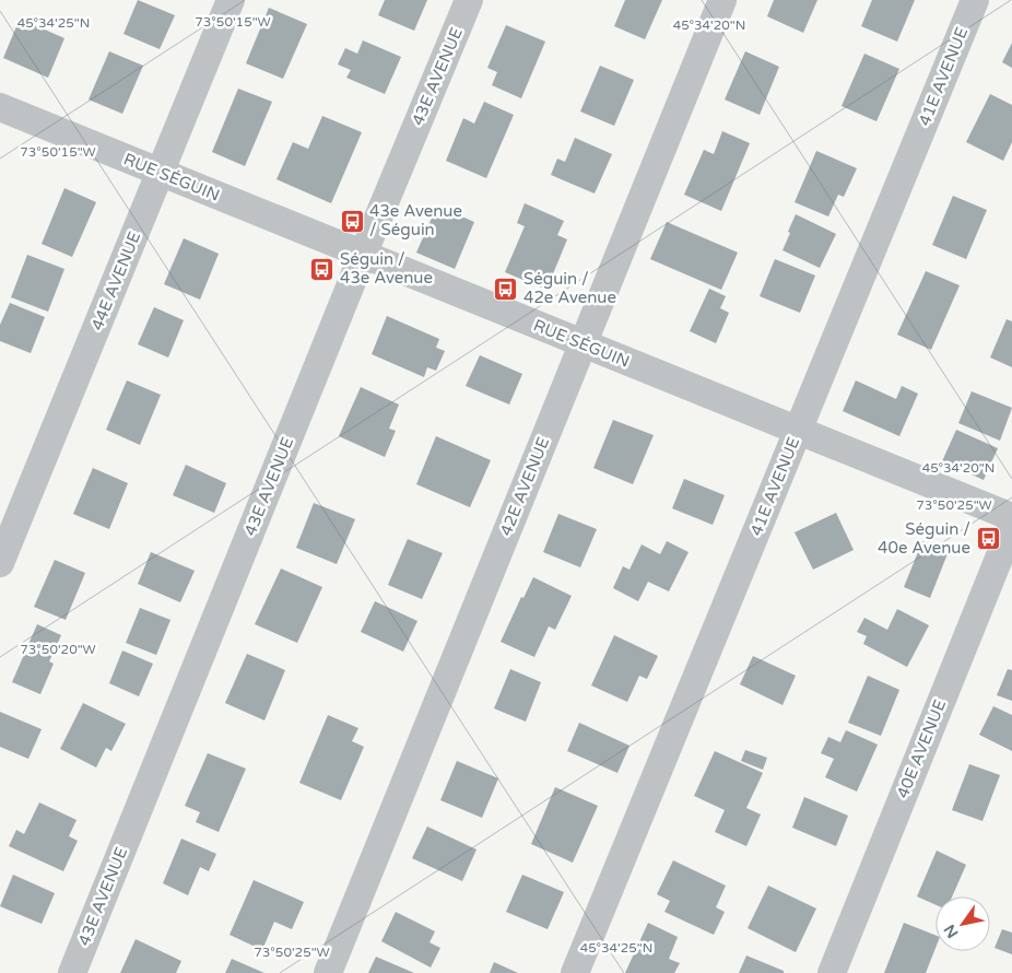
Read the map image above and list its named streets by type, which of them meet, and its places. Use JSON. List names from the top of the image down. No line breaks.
{"streets":{"street":["43E AVENUE","41E AVENUE","RUE SÉGUIN","44E AVENUE","42E AVENUE","40E AVENUE"]},"crossings":[["43E AVENUE","RUE SÉGUIN"],["41E AVENUE","RUE SÉGUIN"],["RUE SÉGUIN","44E AVENUE"],["RUE SÉGUIN","42E AVENUE"]],"places":{"bus stop":["43e Avenue / Séguin","Séguin / 43e Avenue","Séguin / 42e Avenue","Séguin / 40e Avenue"]},"north":"bottom left","coordinates":["73°50'15\"W","45°34'25\"N","45°34'20\"N","73°50'25\"W","73°50'20\"W"]}
